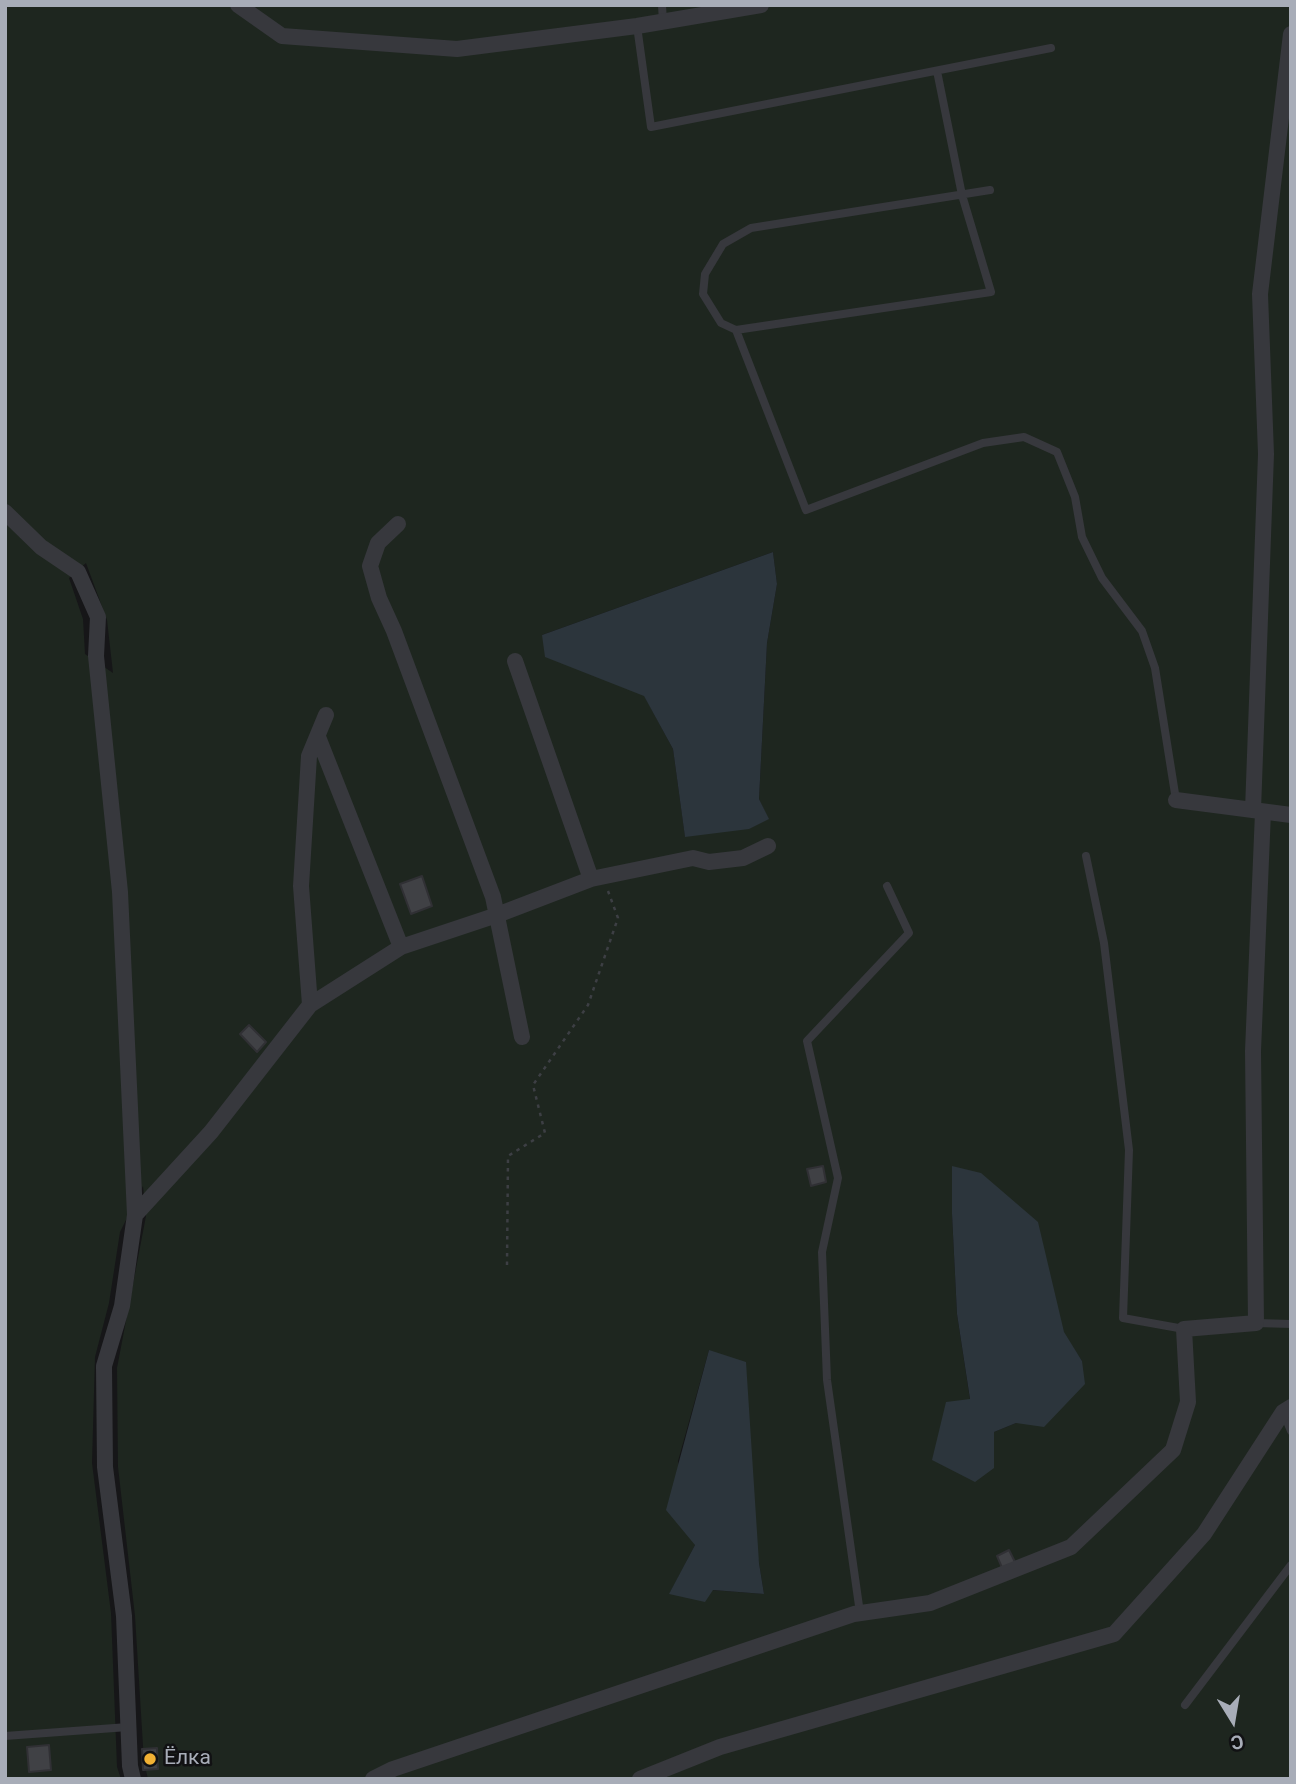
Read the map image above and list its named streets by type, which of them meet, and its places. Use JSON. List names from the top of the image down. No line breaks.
{"places":["Ёлка"],"north":"bottom"}
